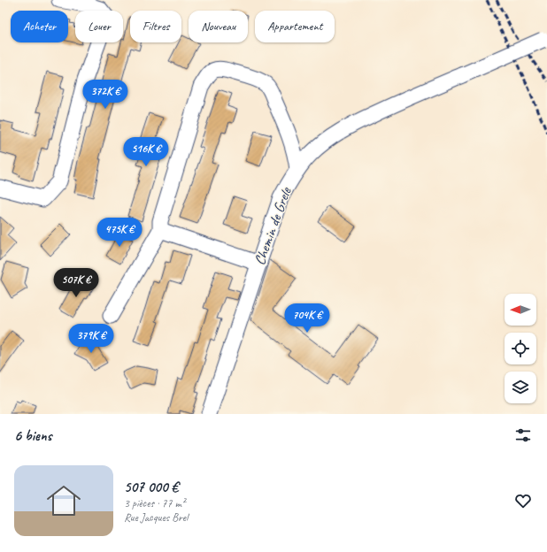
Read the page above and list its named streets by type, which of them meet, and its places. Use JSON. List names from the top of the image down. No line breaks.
{"streets":{"street":["Chemin de Grele"]},"north":"left","page":{"chip":["Acheter","Louer","Filtres","Nouveau","Appartement"],"price":["372K €","516K €","475K €","507K €","704K €","379K €"],"heading":"6 biens","list":[{"name":"507 000 €","note":"3 pièces · 77 m² · Rue Jacques Brel"}]}}
